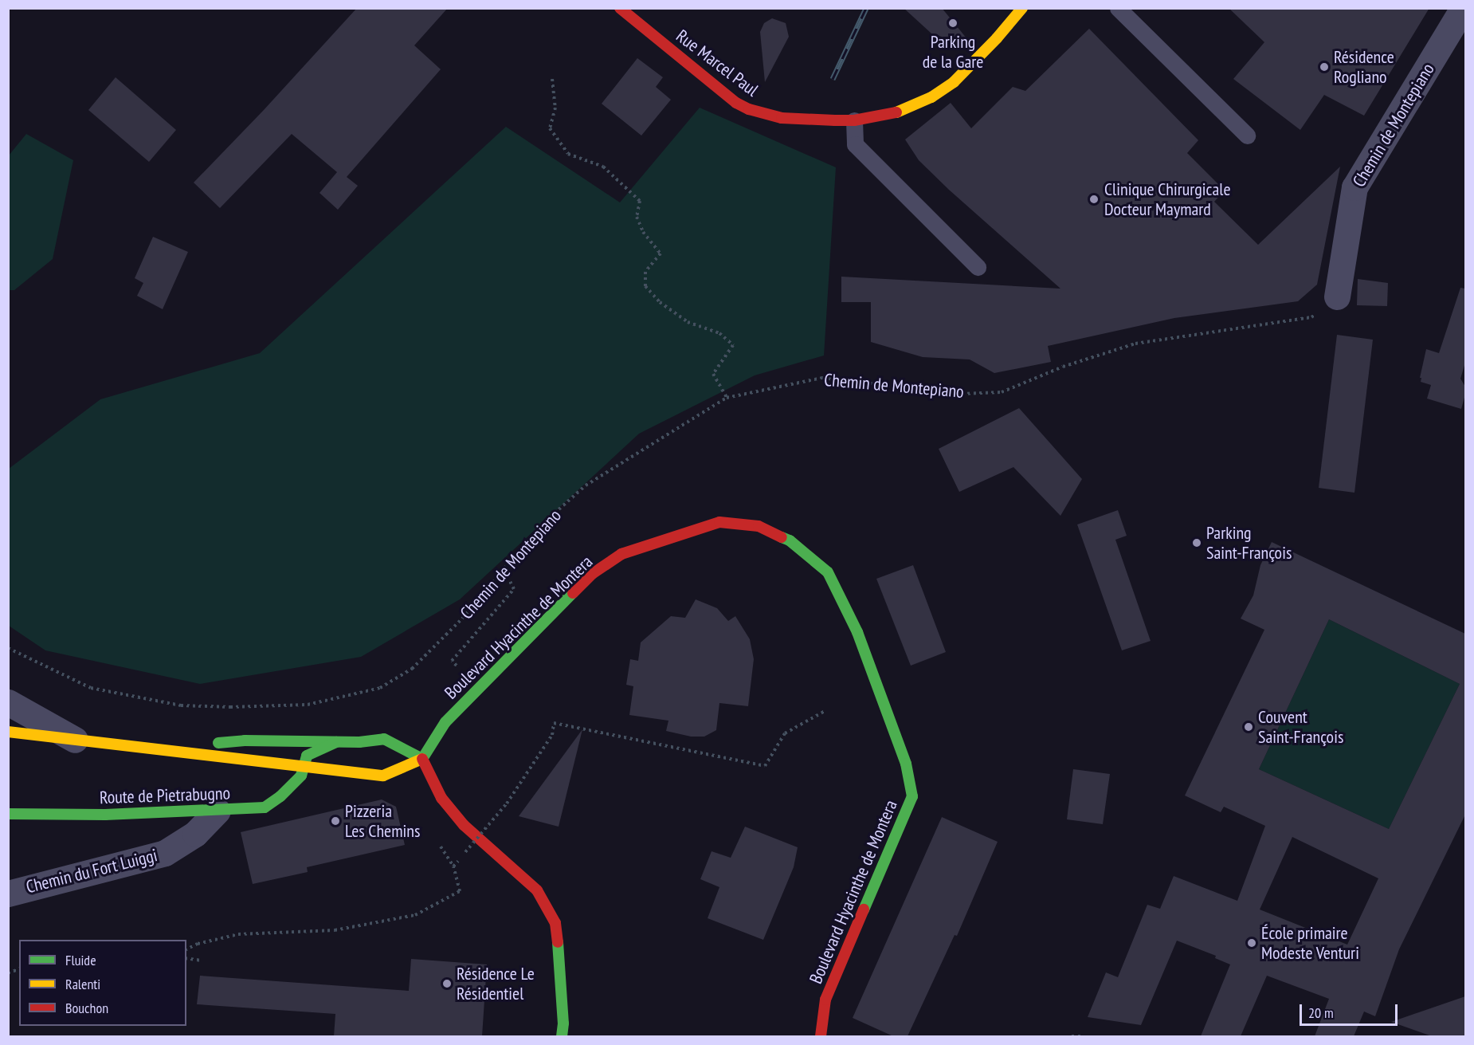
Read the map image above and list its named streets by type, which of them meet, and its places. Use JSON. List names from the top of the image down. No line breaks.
{"streets":{"main road":["Rue Marcel Paul","Boulevard Hyacinthe de Montera","Route de Pietrabugno"],"street":["Chemin de Montepiano","Chemin du Fort Luiggi"]},"crossings":[["Route de Pietrabugno","Chemin du Fort Luiggi"]],"places":["Parking de la Gare","Résidence Rogliano","Clinique Chirurgicale Docteur Maymard","Parking Saint-François","Couvent Saint-François","Pizzeria Les Chemins","École primaire Modeste Venturi","Résidence Le Résidentiel"],"legend":["Fluide","Ralenti","Bouchon"],"scale_bar":"20 m"}
